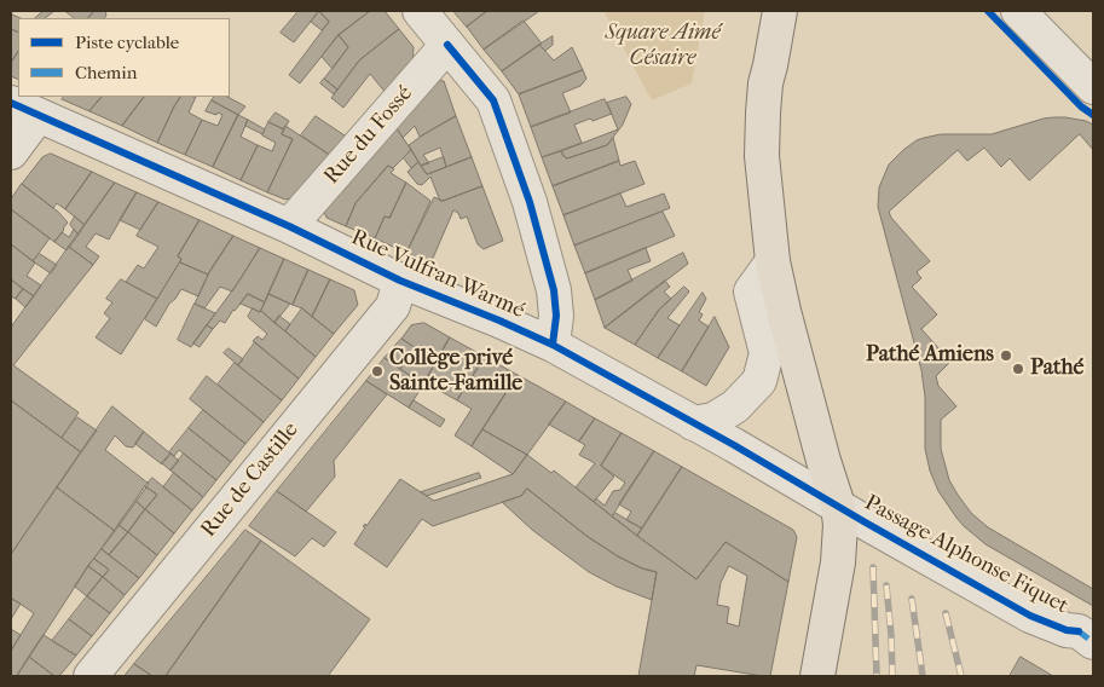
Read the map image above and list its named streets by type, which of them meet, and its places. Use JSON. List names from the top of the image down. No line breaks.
{"streets":{"street":["Rue du Fossé","Rue Vulfran Warmé","Rue de Castille","Passage Alphonse Fiquet"]},"crossings":[["Rue du Fossé","Rue Vulfran Warmé"],["Rue Vulfran Warmé","Rue de Castille"],["Rue Vulfran Warmé","Passage Alphonse Fiquet"]],"parks":["Square Aimé Césaire"],"places":["Pathé Amiens","Pathé","Collège privé Sainte-Famille"],"legend":["Piste cyclable","Chemin"]}
